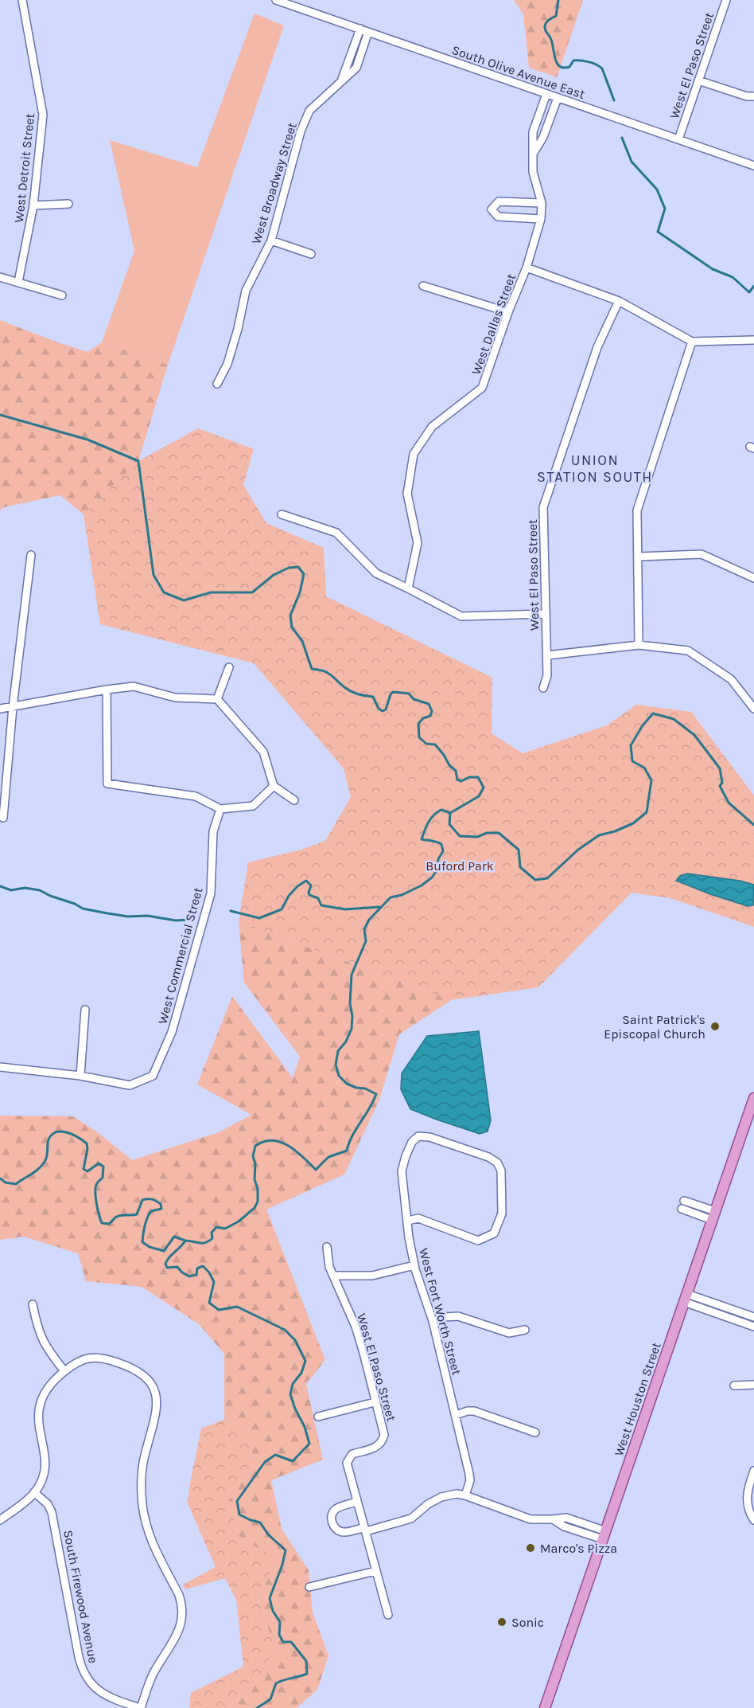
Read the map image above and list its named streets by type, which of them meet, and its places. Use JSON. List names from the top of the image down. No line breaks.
{"streets":{"main road":["West Houston Street"],"street":["West El Paso Street","South Olive Avenue East","West Detroit Street","West Broadway Street","West Dallas Street","West Commercial Street","West Fort Worth Street","South Firewood Avenue"]},"crossings":[["West El Paso Street","South Olive Avenue East"],["South Olive Avenue East","West Broadway Street"],["South Olive Avenue East","West Dallas Street"]],"districts":["UNION STATION SOUTH"],"parks":["Buford Park"],"places":["Saint Patrick's Episcopal Church","Marco's Pizza","Sonic"]}
